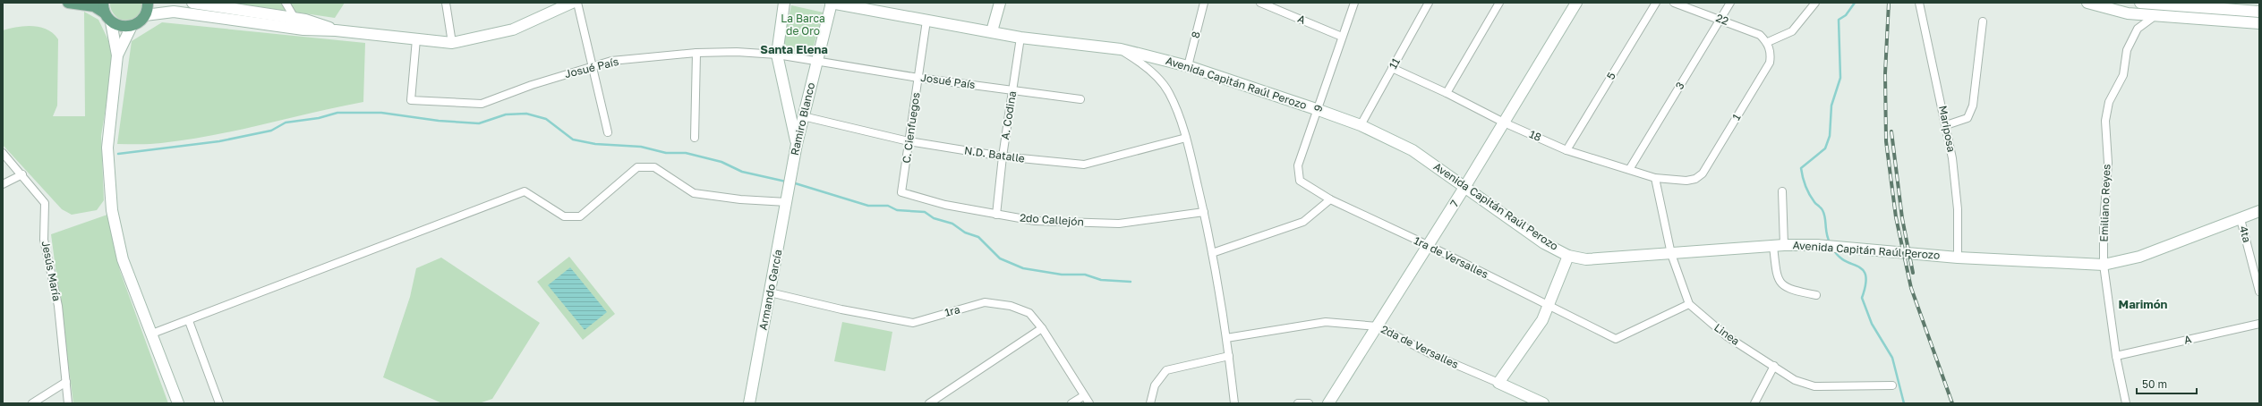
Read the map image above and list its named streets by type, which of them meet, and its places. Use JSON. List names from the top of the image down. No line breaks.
{"streets":{"main road":["Avenida Capitán Raúl Perozo","Ramiro Blanco","7","Armando García","2da de Versalles"],"street":["A","22","8","11","Josué País","5","3","9","A. Codina","1","C. Cienfuegos","Mariposa","18","N.D. Batalle","Emiliano Reyes","2do Callejón","4ta","1ra de Versalles","Jesús María","1ra","Linea"]},"crossings":[["A","9"],["A","Emiliano Reyes"],["22","3"],["22","1"],["8","Avenida Capitán Raúl Perozo"],["11","Avenida Capitán Raúl Perozo"],["11","18"],["Josué País","A. Codina"],["Josué País","Ramiro Blanco"],["Josué País","C. Cienfuegos"],["5","18"],["Avenida Capitán Raúl Perozo","9"],["Avenida Capitán Raúl Perozo","A. Codina"],["Avenida Capitán Raúl Perozo","Ramiro Blanco"],["Avenida Capitán Raúl Perozo","C. Cienfuegos"],["Avenida Capitán Raúl Perozo","Mariposa"],["Avenida Capitán Raúl Perozo","Emiliano Reyes"],["Avenida Capitán Raúl Perozo","7"],["Avenida Capitán Raúl Perozo","4ta"],["Avenida Capitán Raúl Perozo","Linea"],["3","18"],["9","1ra de Versalles"],["A. Codina","N.D. Batalle"],["A. Codina","2do Callejón"],["1","18"],["Ramiro Blanco","N.D. Batalle"],["Ramiro Blanco","Armando García"],["C. Cienfuegos","N.D. Batalle"],["C. Cienfuegos","2do Callejón"],["18","7"],["18","Linea"],["7","1ra de Versalles"],["7","2da de Versalles"],["1ra de Versalles","Linea"],["Armando García","1ra"]],"districts":["Santa Elena","Marimón"],"parks":["La Barca de Oro"],"scale_bar":"50 m"}
